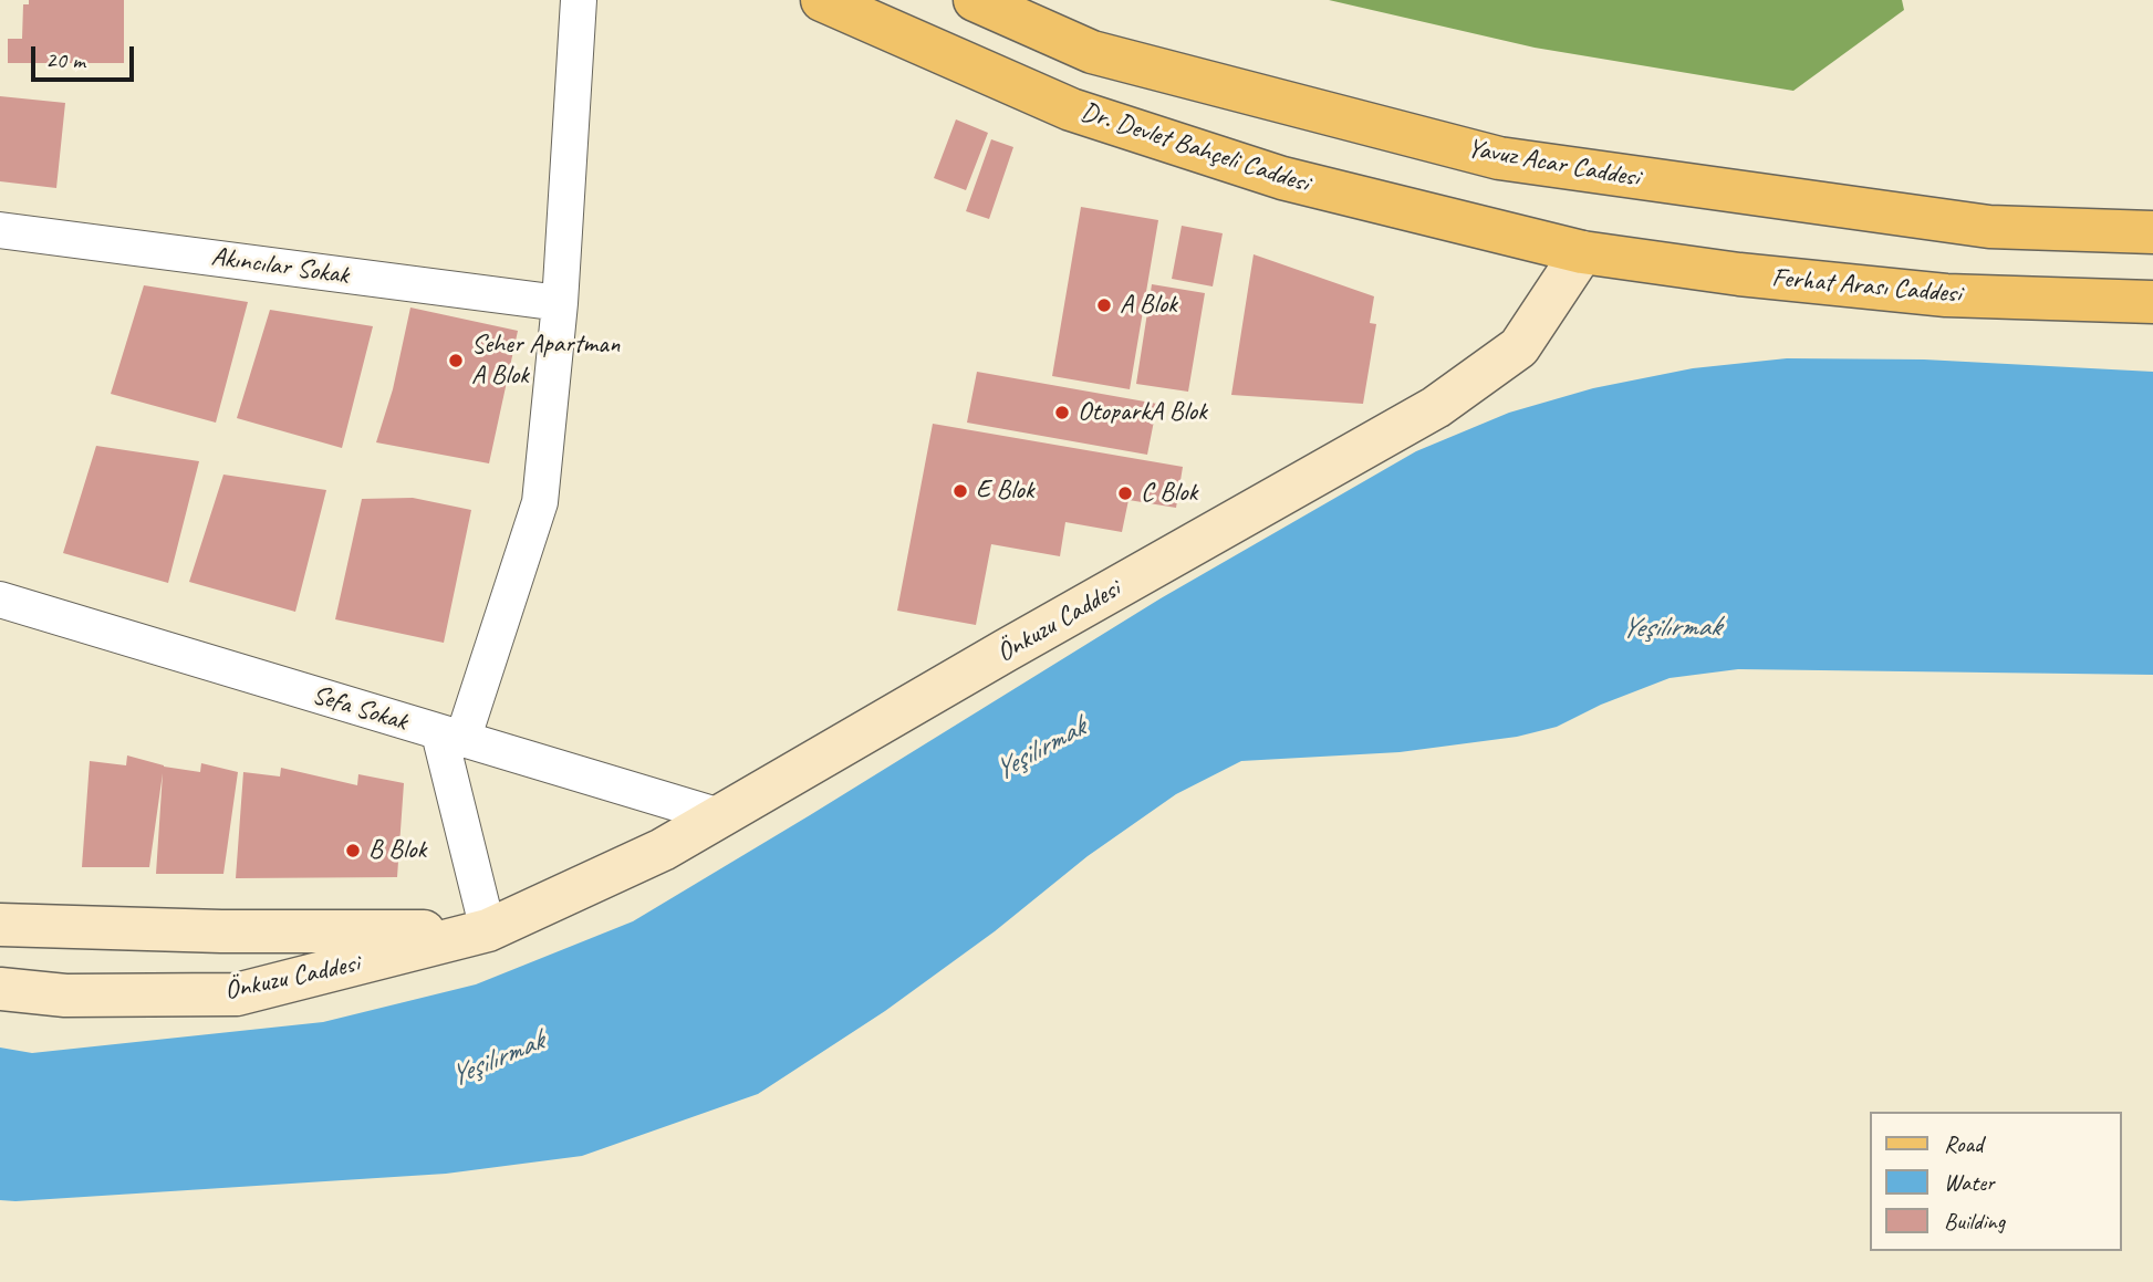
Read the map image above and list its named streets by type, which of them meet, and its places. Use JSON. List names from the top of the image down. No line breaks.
{"streets":{"main road":["Dr. Devlet Bahçeli Caddesi","Yavuz Acar Caddesi","Ferhat Arası Caddesi"],"street":["Akıncılar Sokak","Önkuzu Caddesi","Sefa Sokak"]},"crossings":[["Dr. Devlet Bahçeli Caddesi","Ferhat Arası Caddesi"],["Dr. Devlet Bahçeli Caddesi","Önkuzu Caddesi"],["Ferhat Arası Caddesi","Önkuzu Caddesi"],["Önkuzu Caddesi","Sefa Sokak"]],"water":["Yeşilırmak"],"places":["A Blok","Seher Apartman A Blok","OtoparkA Blok","E Blok","C Blok","B Blok"],"legend":["Road","Water","Building"],"scale_bar":"20 m"}
